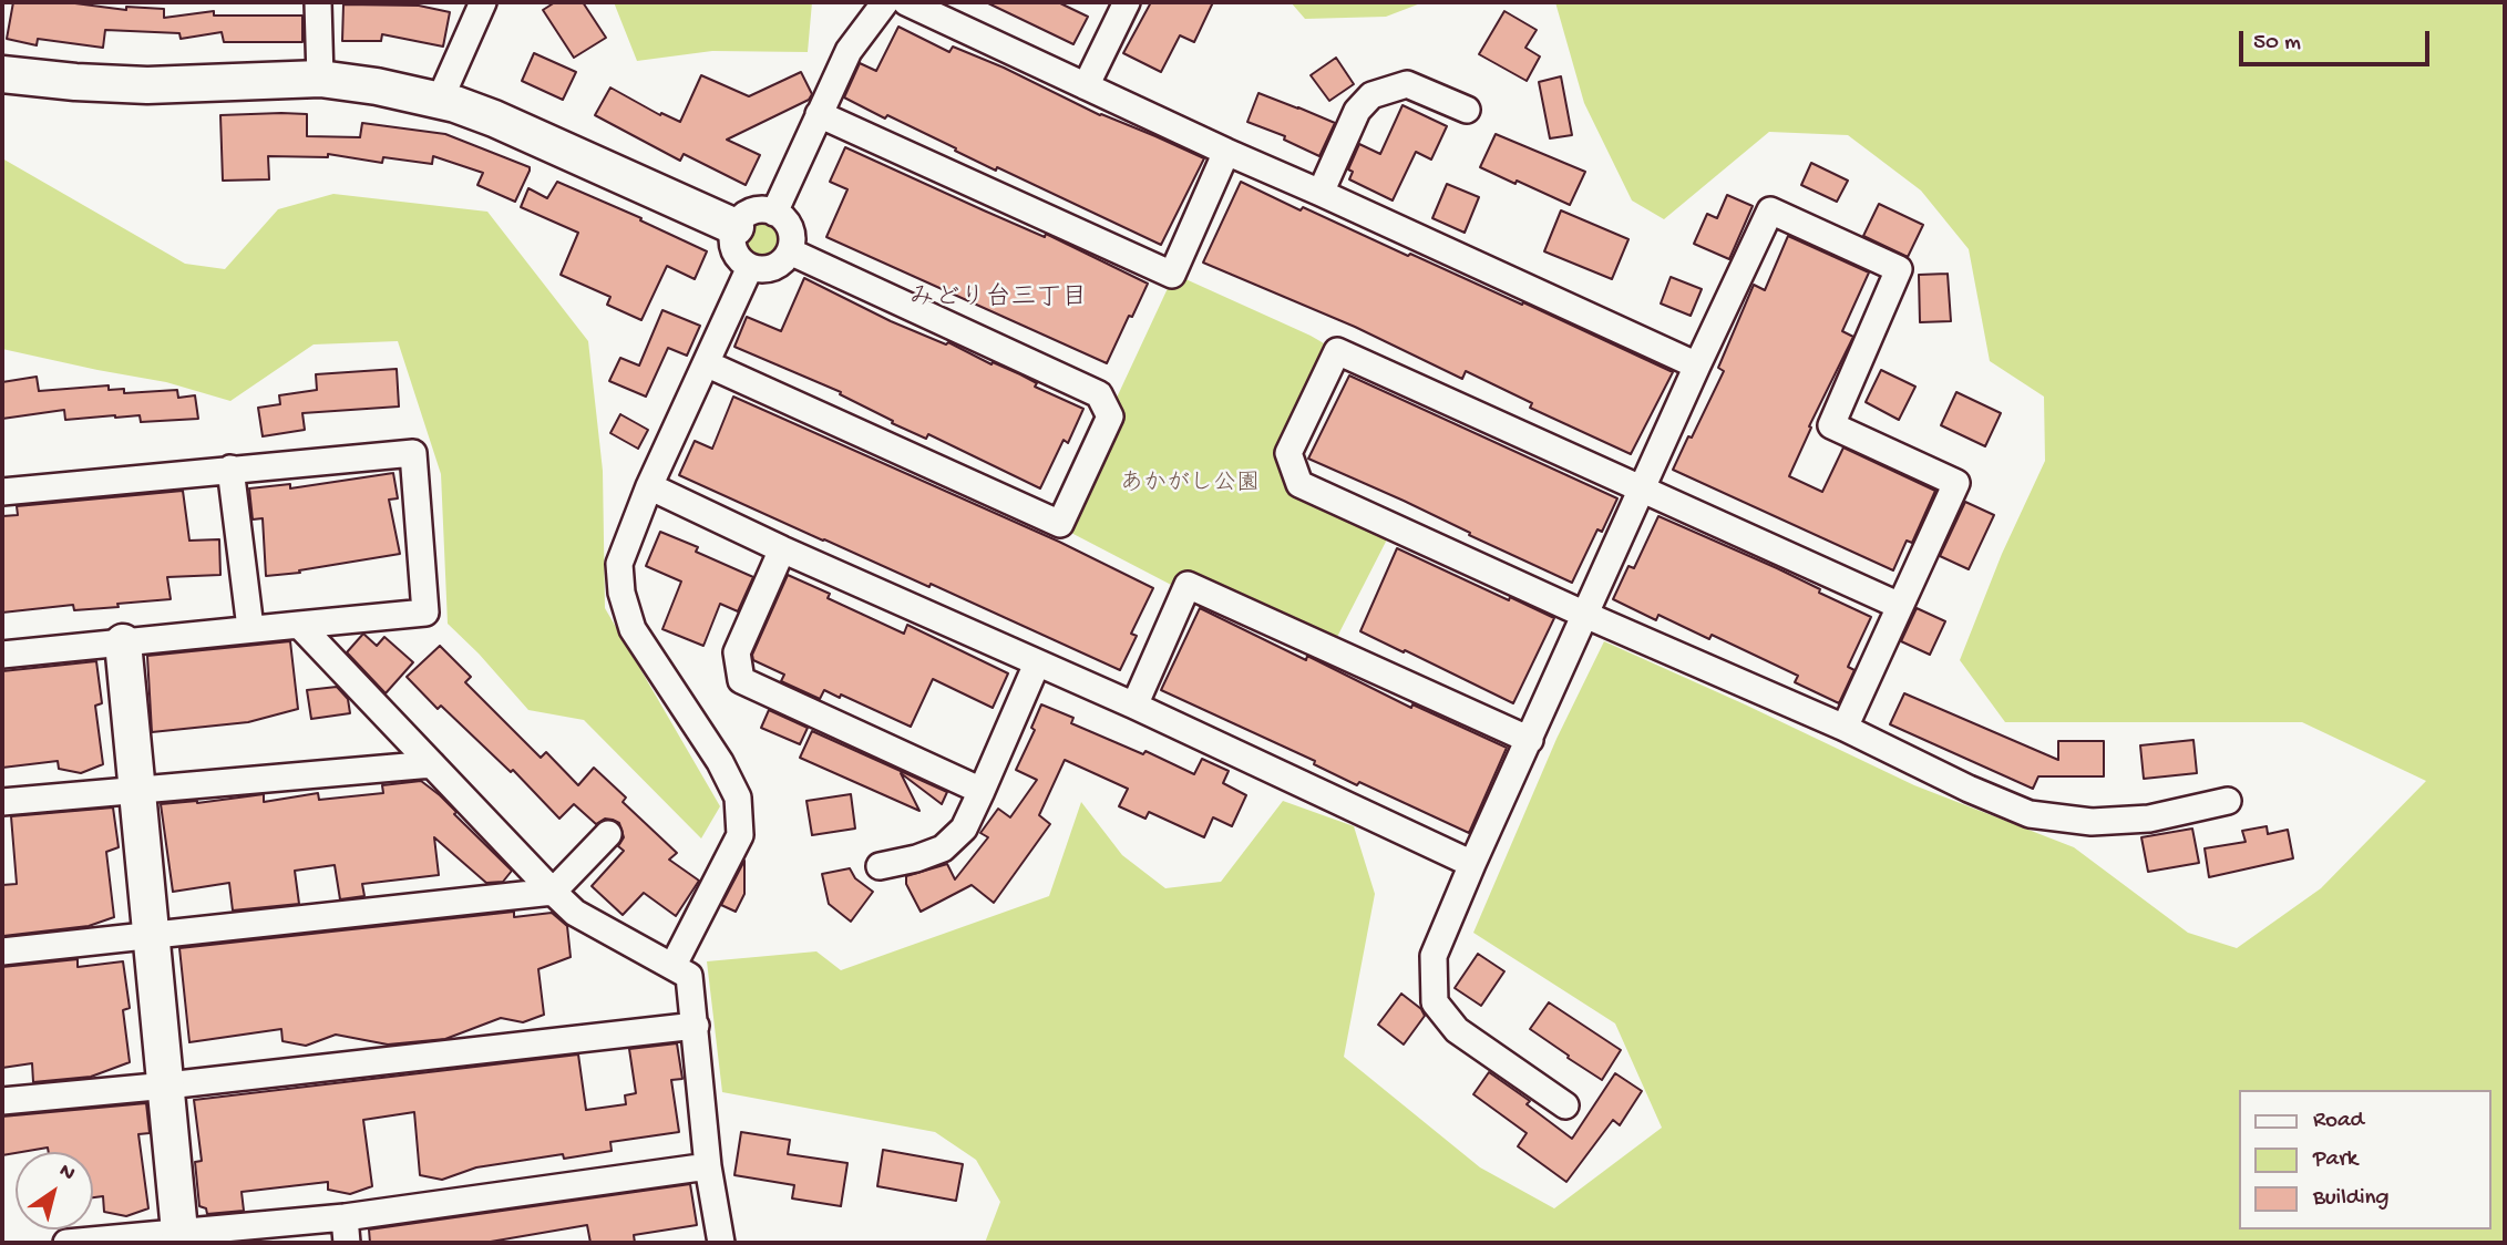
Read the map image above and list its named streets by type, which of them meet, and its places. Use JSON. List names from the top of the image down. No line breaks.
{"districts":["みどり台三丁目"],"parks":["あかがし公園"],"legend":["Road","Park","Building"],"scale_bar":"50 m","north":"top right"}
